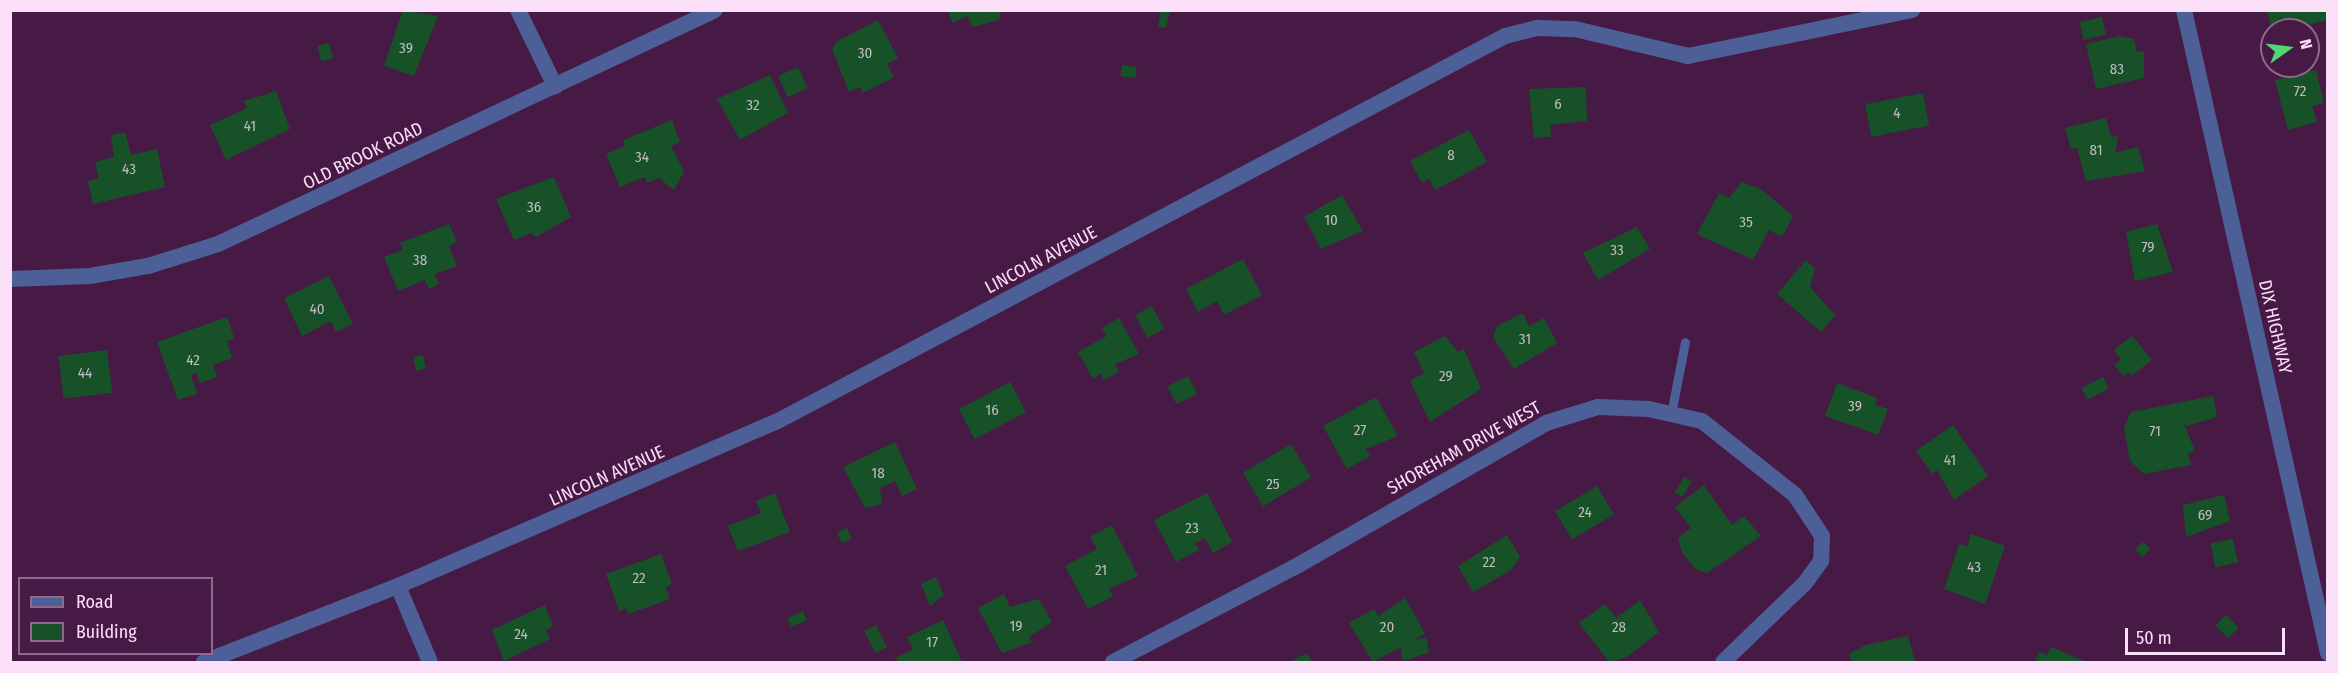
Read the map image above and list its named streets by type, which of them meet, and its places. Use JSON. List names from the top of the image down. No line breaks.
{"streets":{"street":["OLD BROOK ROAD","LINCOLN AVENUE","DIX HIGHWAY","SHOREHAM DRIVE WEST"]},"house_numbers":["39","30","83","72","6","32","4","41","81","8","34","43","36","10","35","79","33","38","40","31","42","44","29","39","16","27","71","41","18","25","24","69","23","22","43","21","22","19","20","28","24","17"],"legend":["Road","Building"],"scale_bar":"50 m","north":"right"}
